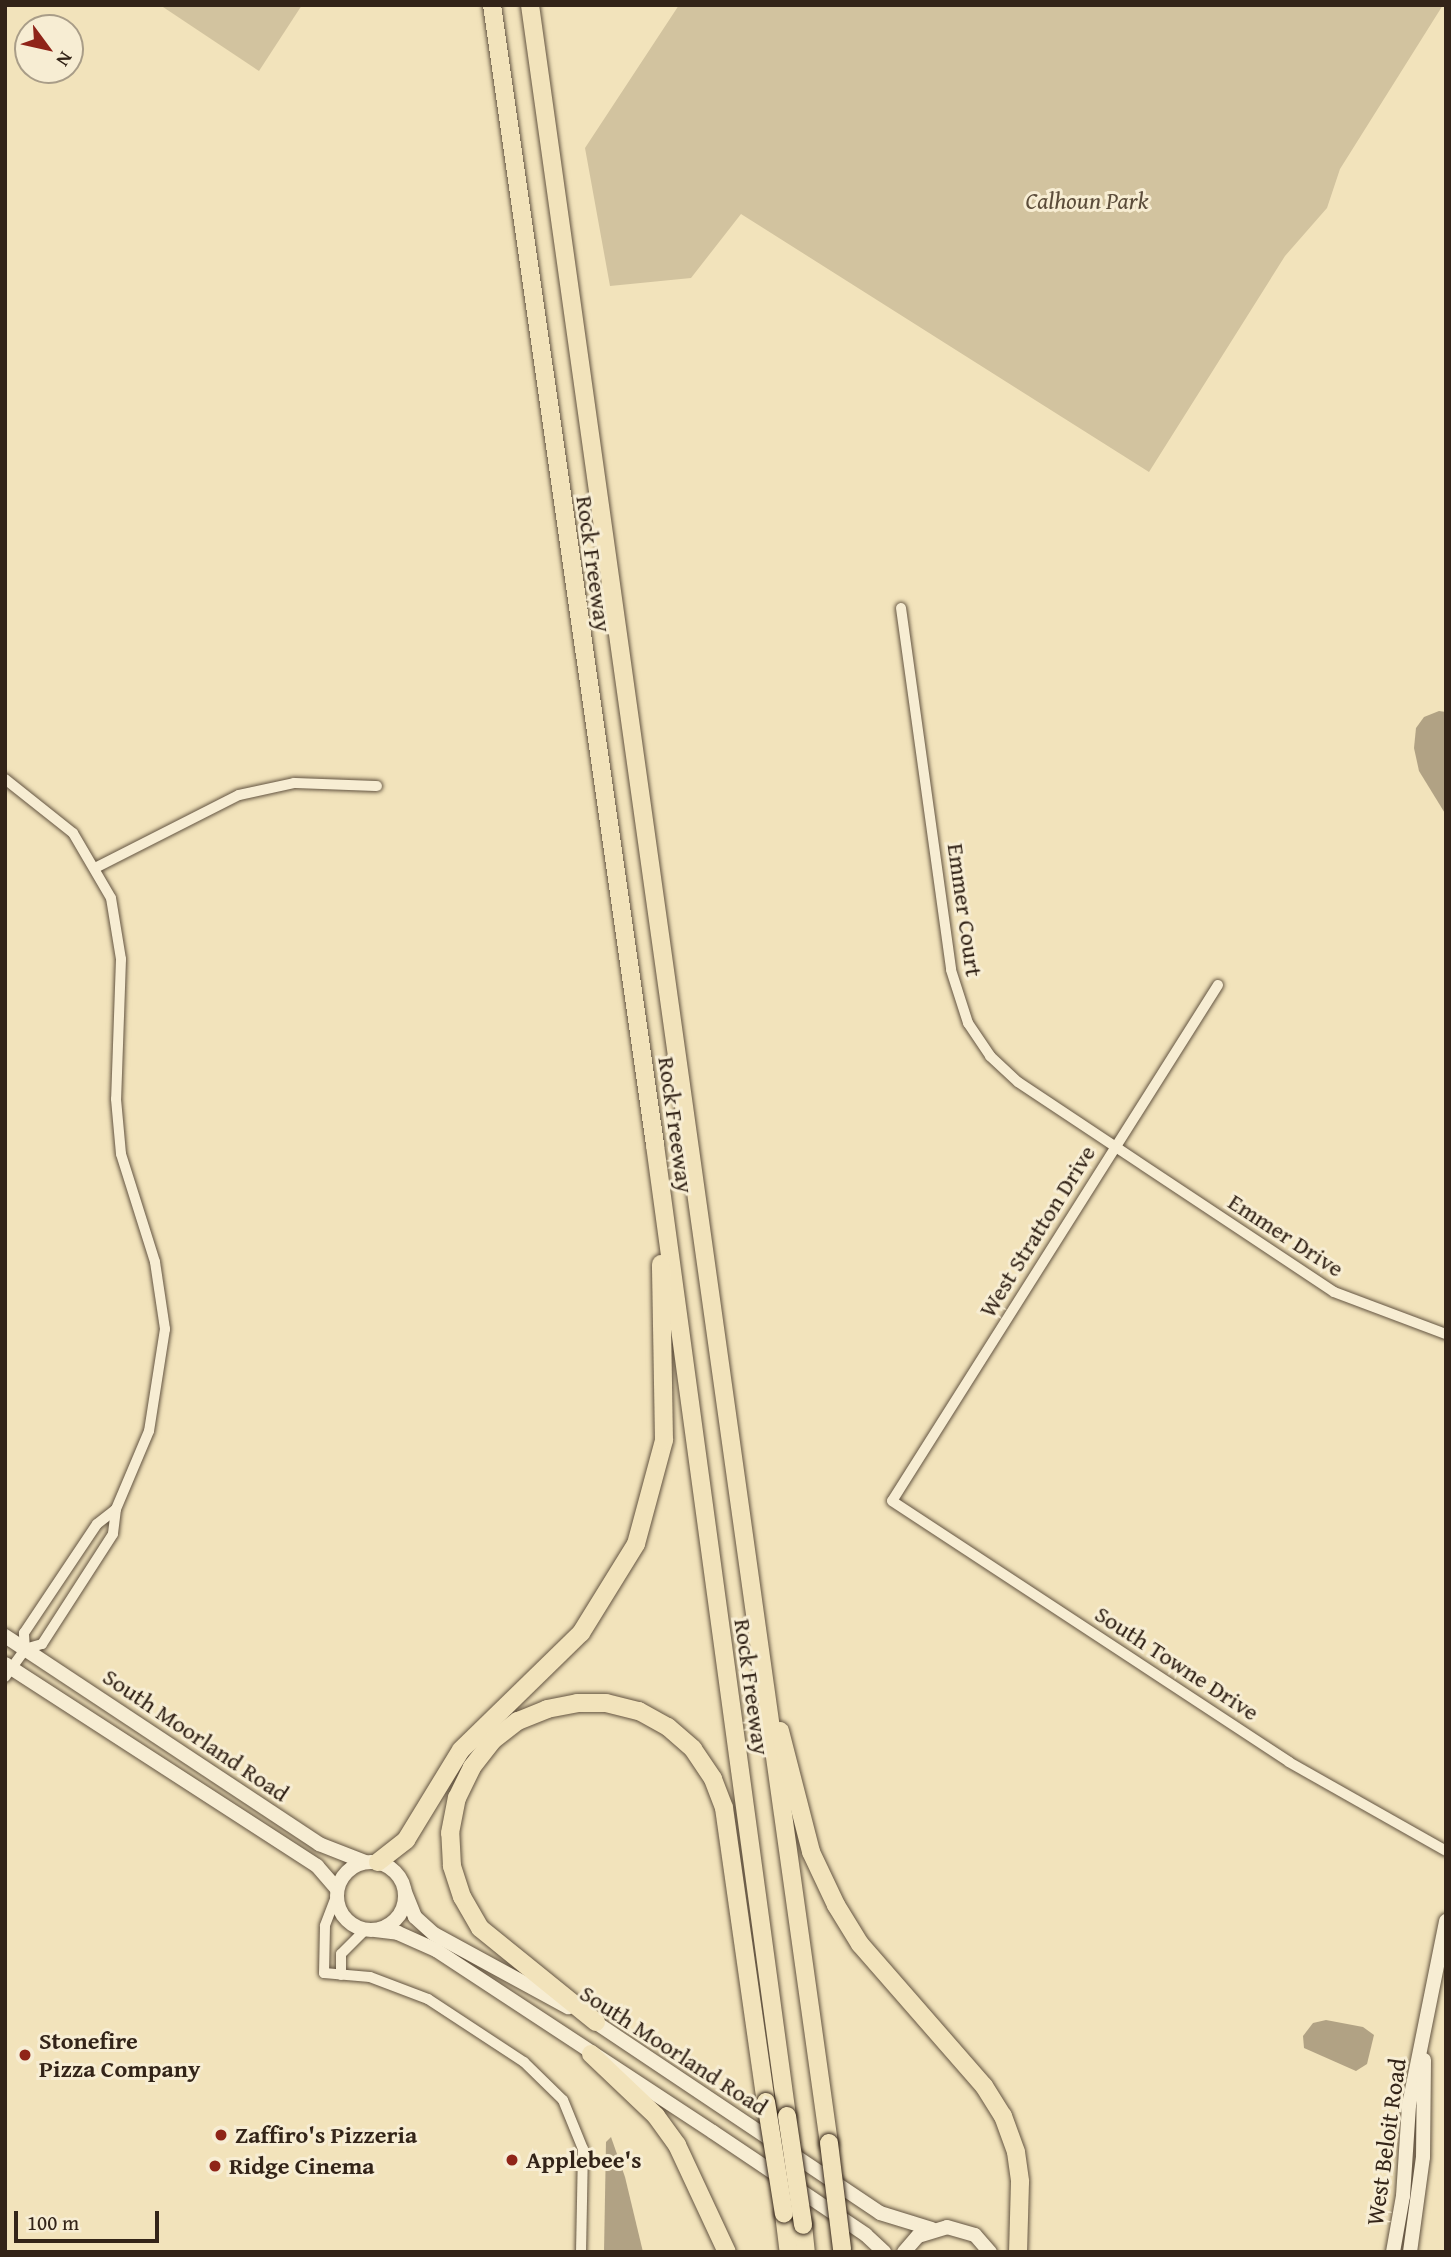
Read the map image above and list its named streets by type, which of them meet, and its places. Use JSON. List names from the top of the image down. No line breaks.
{"streets":{"highway":["Rock Freeway"],"main road":["South Moorland Road","West Beloit Road"],"street":["Emmer Court","West Stratton Drive","Emmer Drive","South Towne Drive"]},"crossings":[["Emmer Court","West Stratton Drive"],["Emmer Court","Emmer Drive"],["West Stratton Drive","Emmer Drive"],["West Stratton Drive","South Towne Drive"]],"parks":["Calhoun Park"],"places":["Stonefire Pizza Company","Zaffiro's Pizzeria","Applebee's","Ridge Cinema"],"scale_bar":"100 m","north":"bottom right"}
